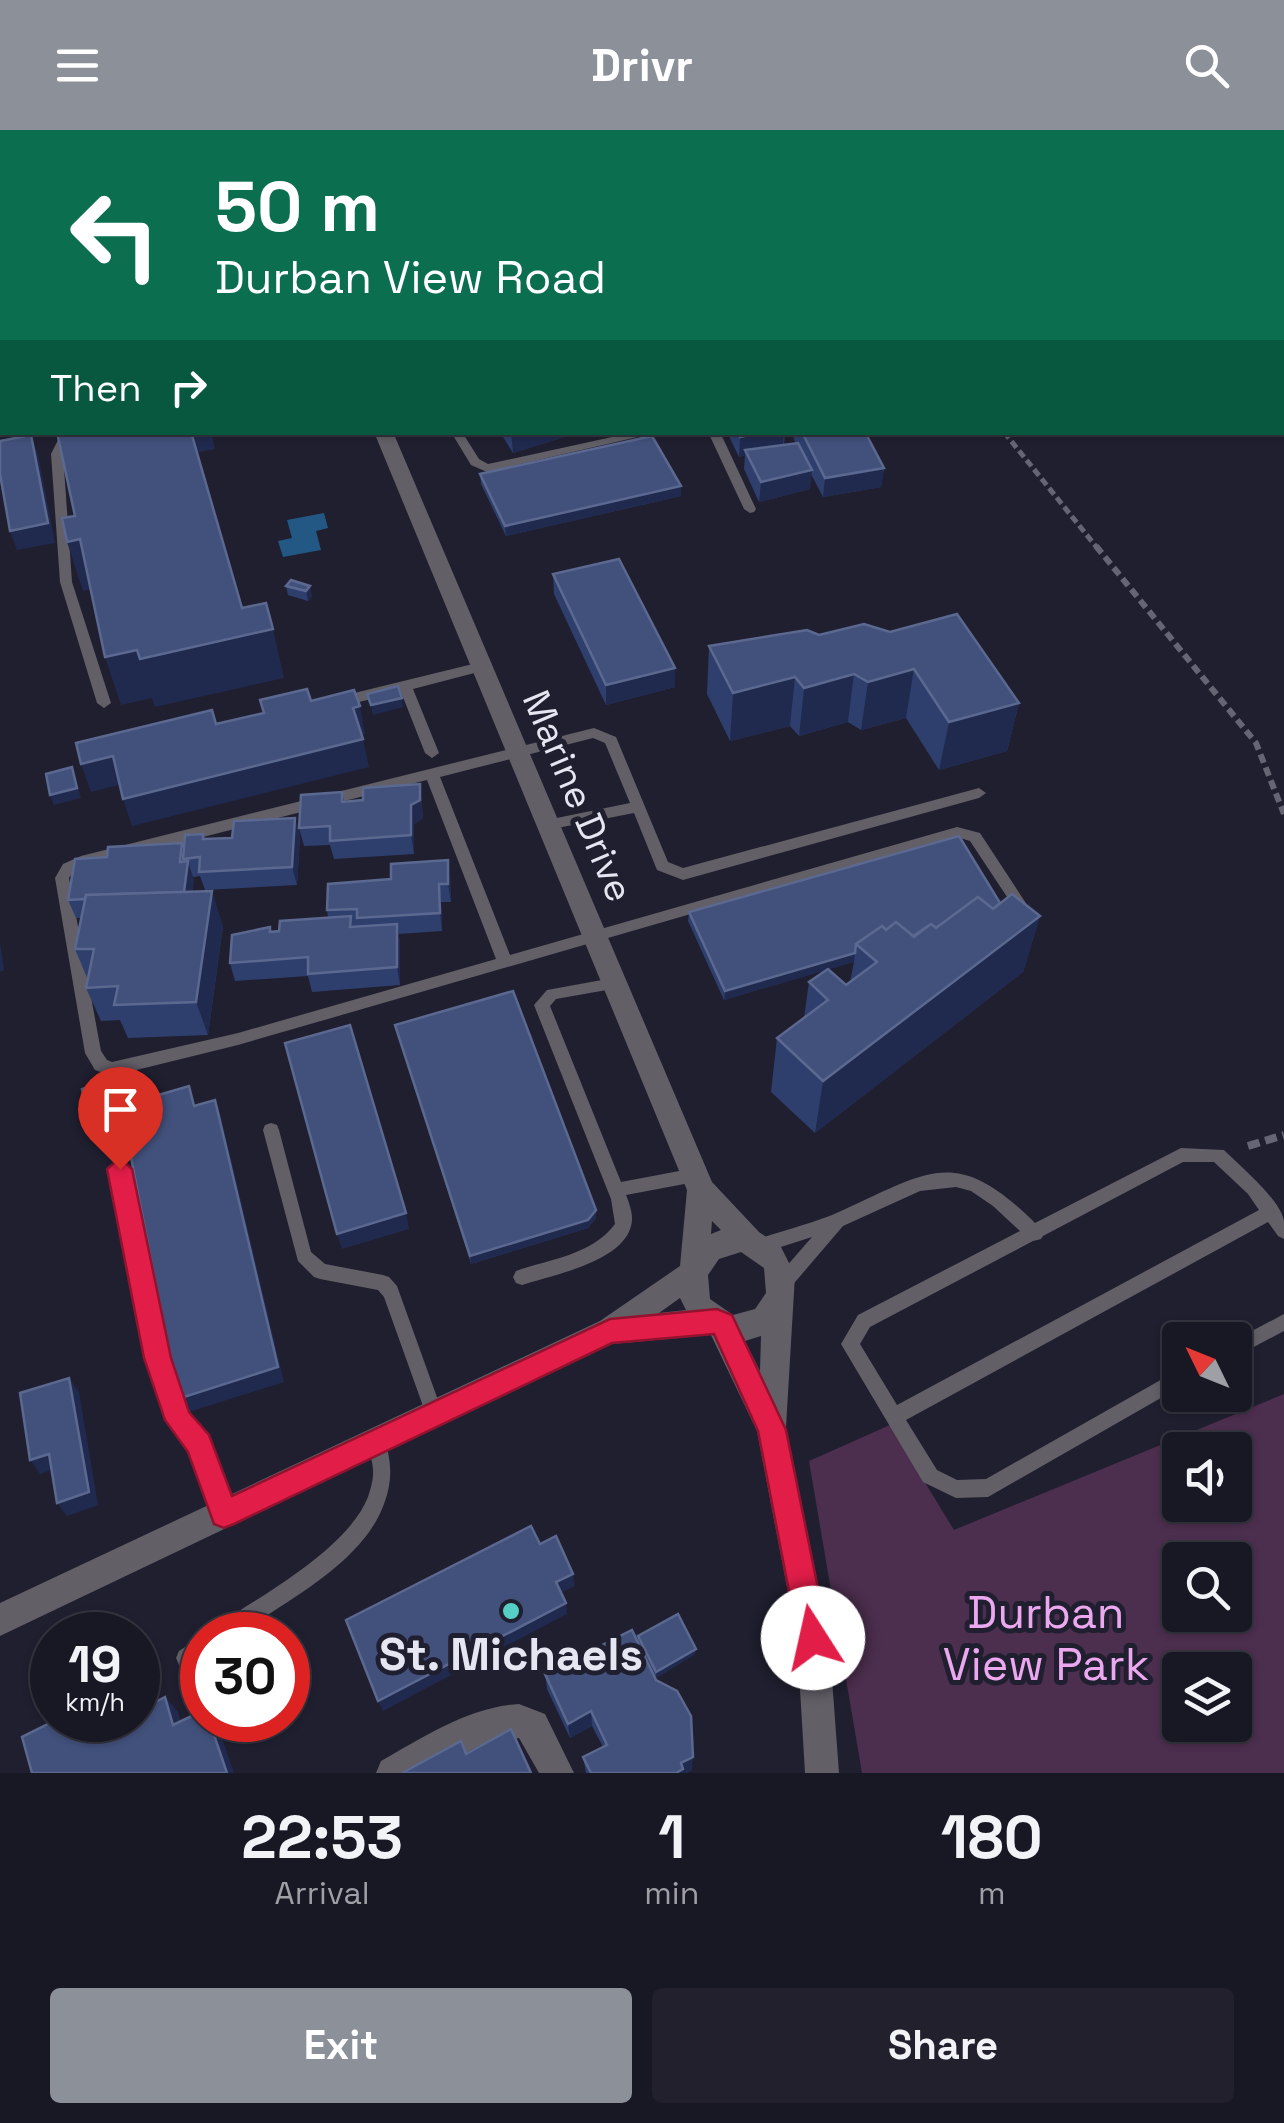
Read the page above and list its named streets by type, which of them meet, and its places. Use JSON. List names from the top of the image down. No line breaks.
{"streets":{"street":["Marine Drive"]},"parks":["Durban View Park"],"places":["St. Michaels"],"north":"top left","page":{"header":"Drivr","turn":["50 m","Durban View Road"],"then":"Then","speed":"19 km/h","limit":"30","eta":["22:53","Arrival","1","min","180","m"],"buttons":["Exit","Share"]}}
